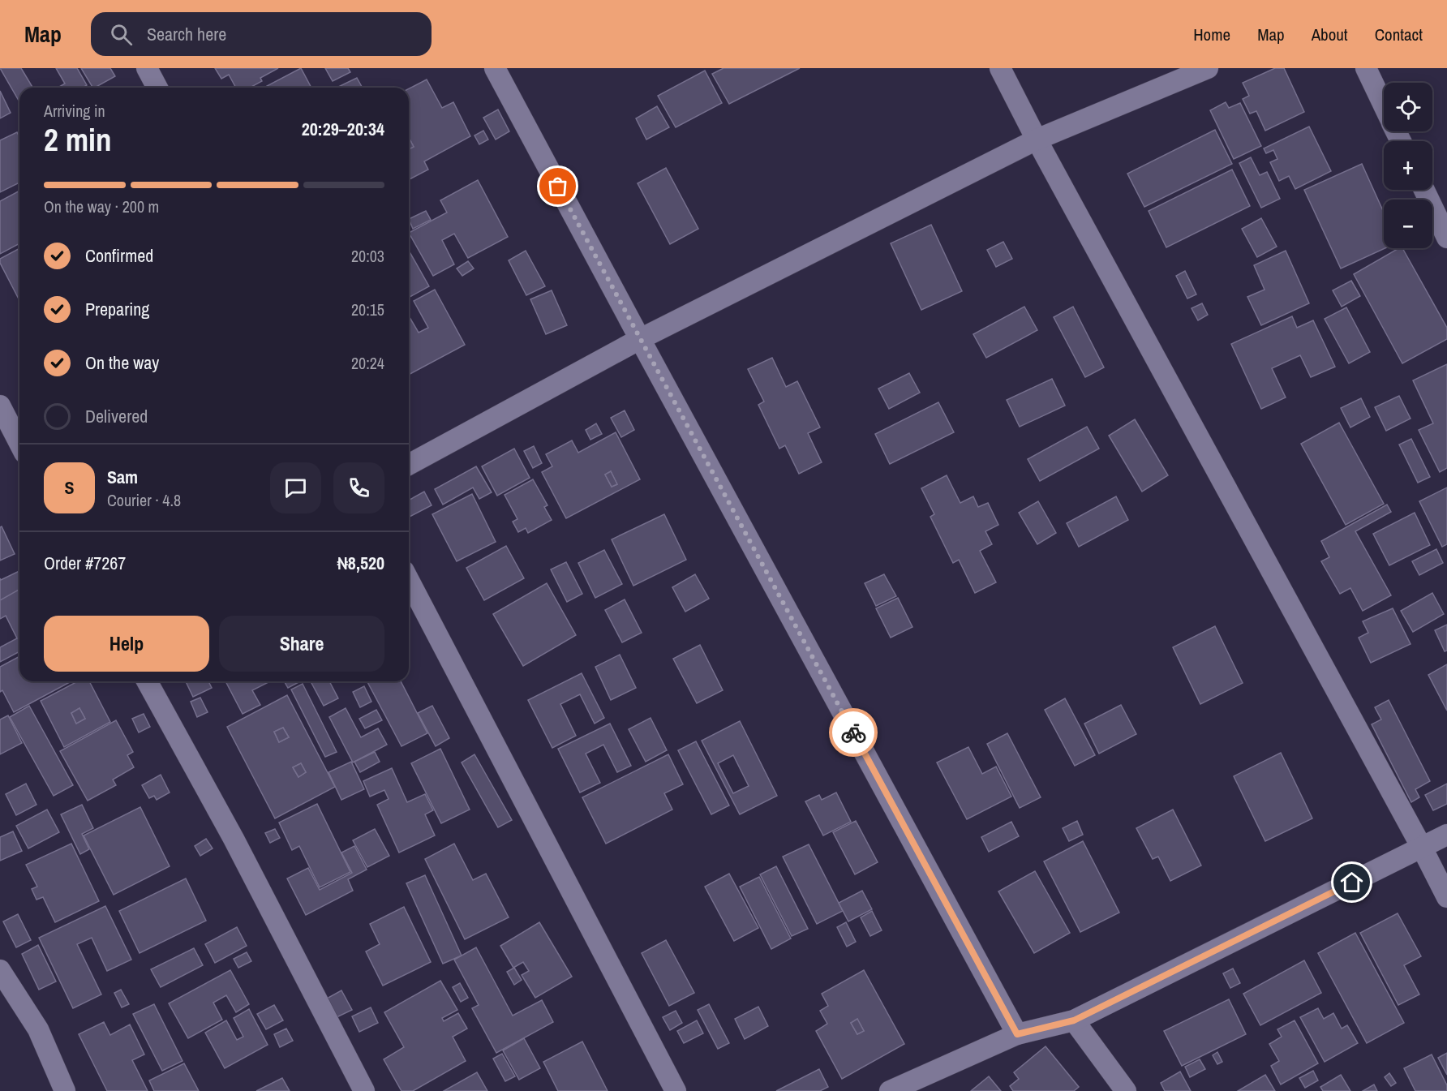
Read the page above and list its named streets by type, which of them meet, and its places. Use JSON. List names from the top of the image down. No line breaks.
{"page":{"header":"Map","search":"Search here","nav":["Home","Map","About","Contact"],"map_buttons":["+","−"],"heading":["2 min","Arriving in","20:29–20:34"],"panel":["Sam","Courier · 4.8","Order #7267","₦8,520"],"bar":"On the way · 200 m","list":[["Confirmed","20:03"],["Preparing","20:15"],["On the way","20:24"],"Delivered"],"round":"S","buttons":["Help","Share"]}}
